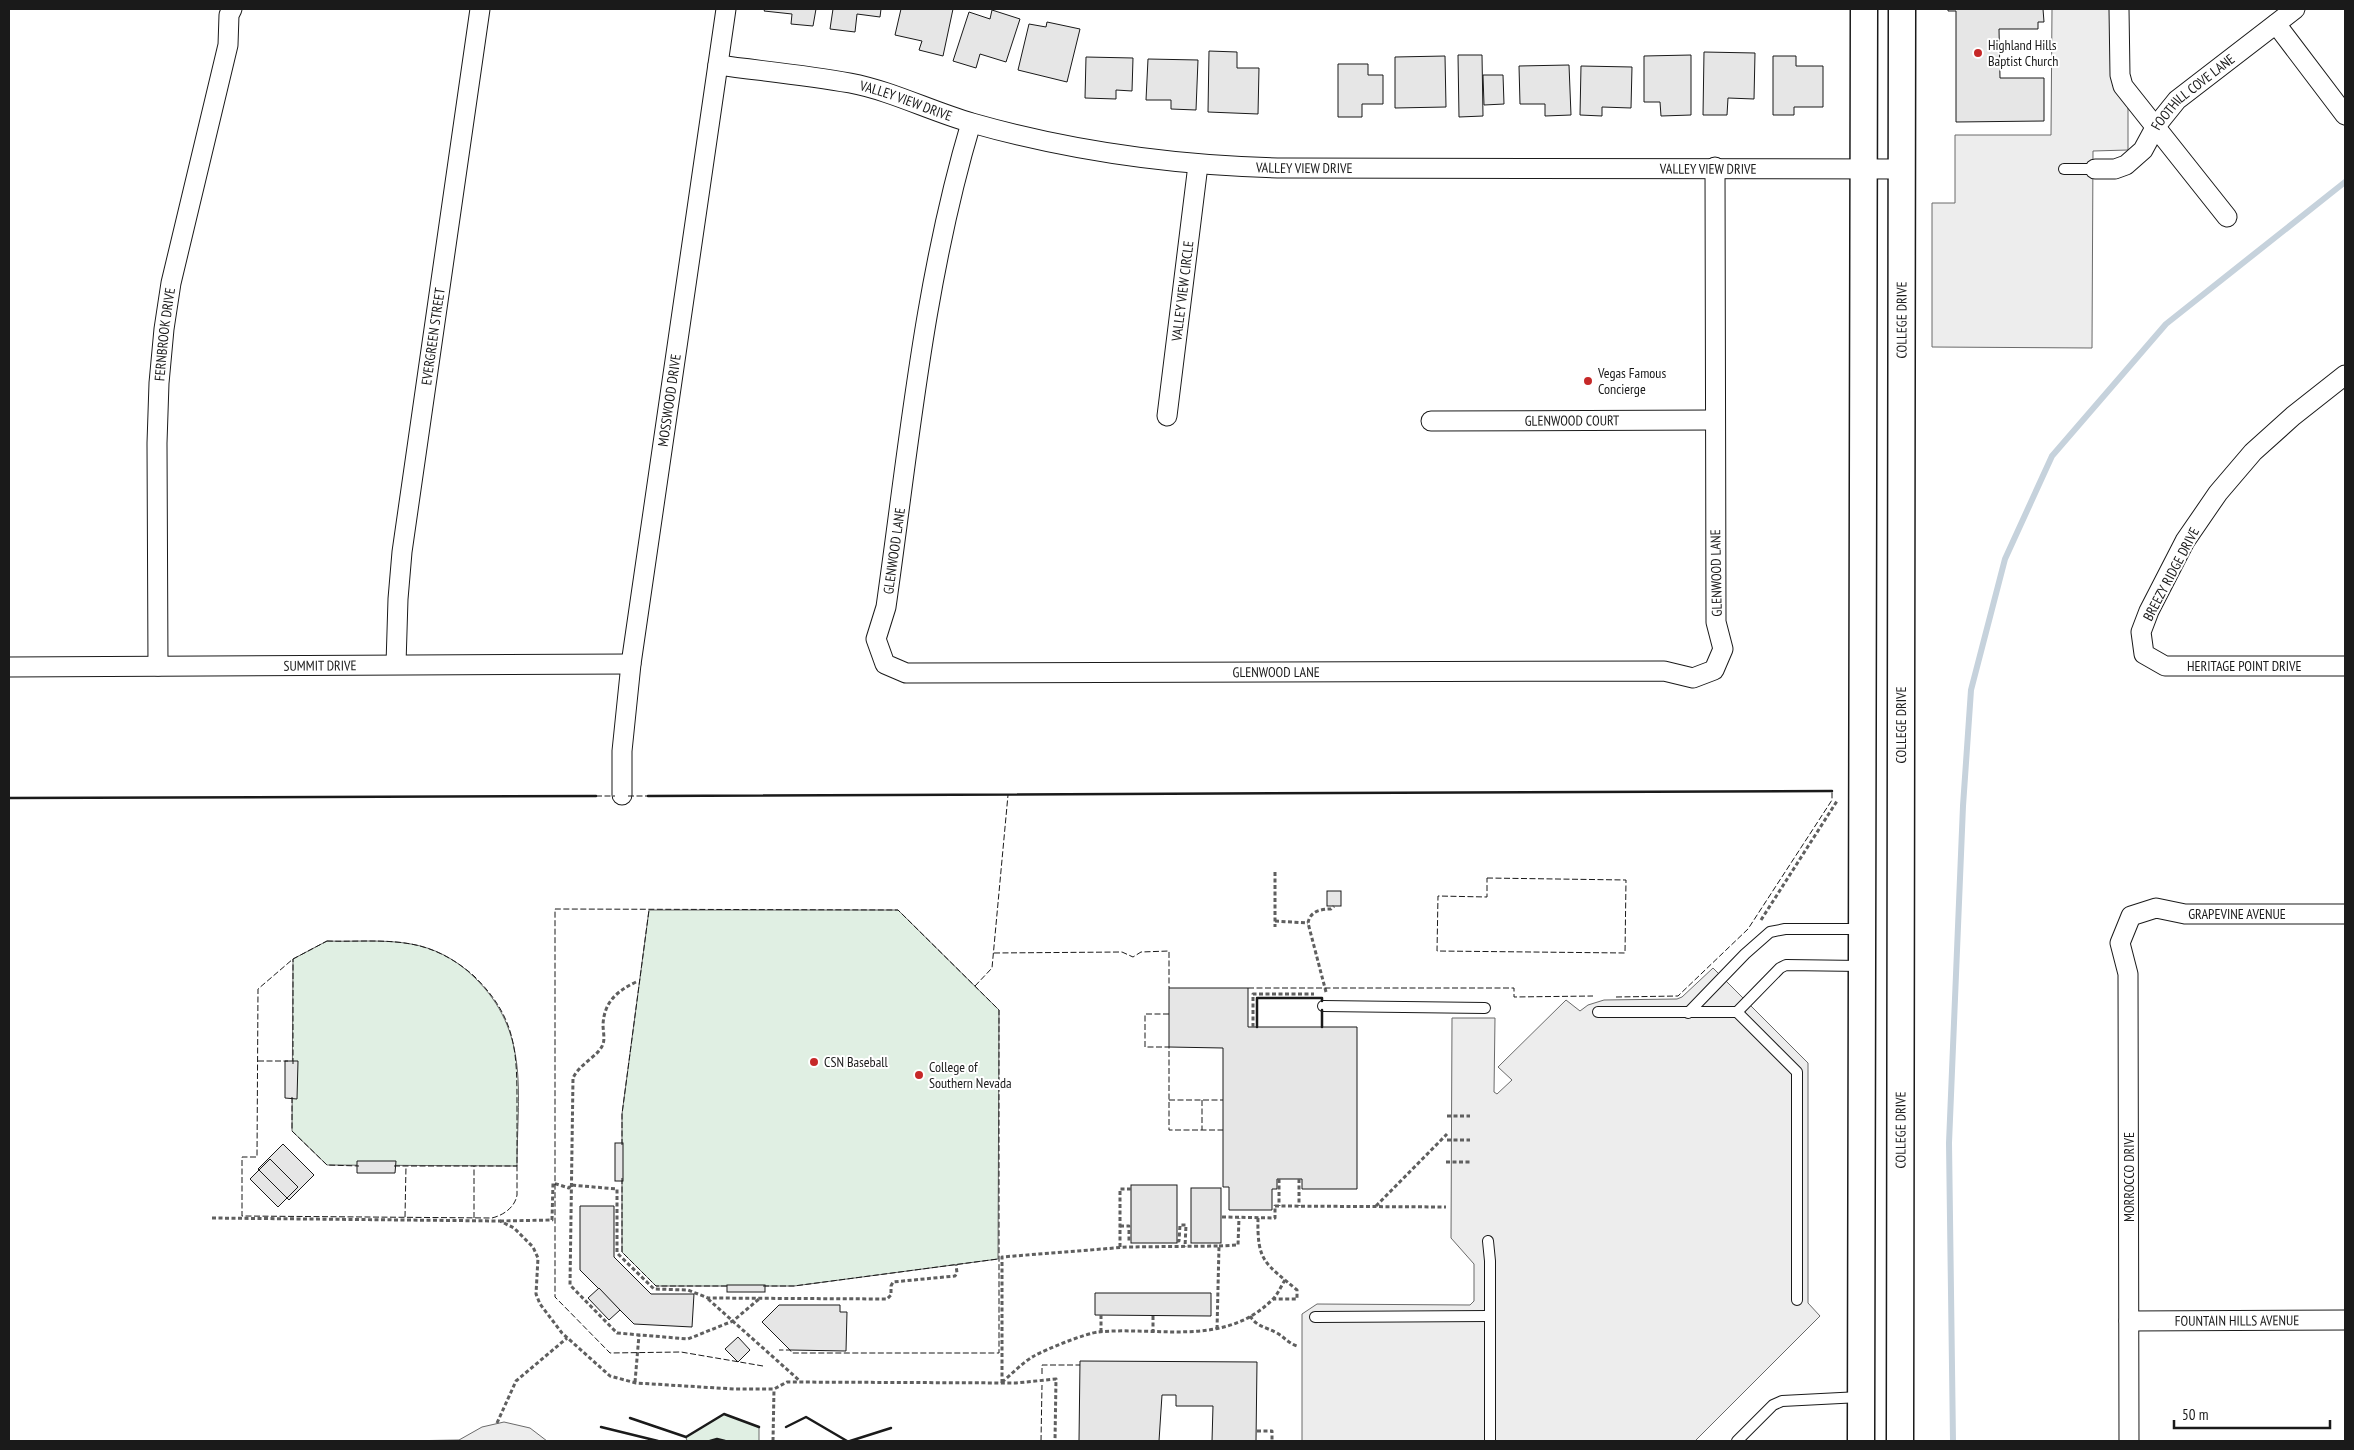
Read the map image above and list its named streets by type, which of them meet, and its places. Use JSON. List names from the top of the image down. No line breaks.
{"streets":{"main road":["COLLEGE DRIVE"],"street":["FOOTHILL COVE LANE","VALLEY VIEW DRIVE","VALLEY VIEW CIRCLE","FERNBROOK DRIVE","EVERGREEN STREET","MOSSWOOD DRIVE","GLENWOOD COURT","GLENWOOD LANE","BREEZY RIDGE DRIVE","SUMMIT DRIVE","HERITAGE POINT DRIVE","GRAPEVINE AVENUE","MORROCCO DRIVE","FOUNTAIN HILLS AVENUE"]},"crossings":[["VALLEY VIEW DRIVE","VALLEY VIEW CIRCLE"],["VALLEY VIEW DRIVE","COLLEGE DRIVE"],["VALLEY VIEW DRIVE","MOSSWOOD DRIVE"],["VALLEY VIEW DRIVE","GLENWOOD LANE"],["FERNBROOK DRIVE","SUMMIT DRIVE"],["EVERGREEN STREET","SUMMIT DRIVE"],["MOSSWOOD DRIVE","SUMMIT DRIVE"],["GLENWOOD COURT","GLENWOOD LANE"],["BREEZY RIDGE DRIVE","HERITAGE POINT DRIVE"],["GRAPEVINE AVENUE","MORROCCO DRIVE"],["MORROCCO DRIVE","FOUNTAIN HILLS AVENUE"]],"places":["Highland Hills Baptist Church","Vegas Famous Concierge","CSN Baseball","College of Southern Nevada"],"scale_bar":"50 m"}
